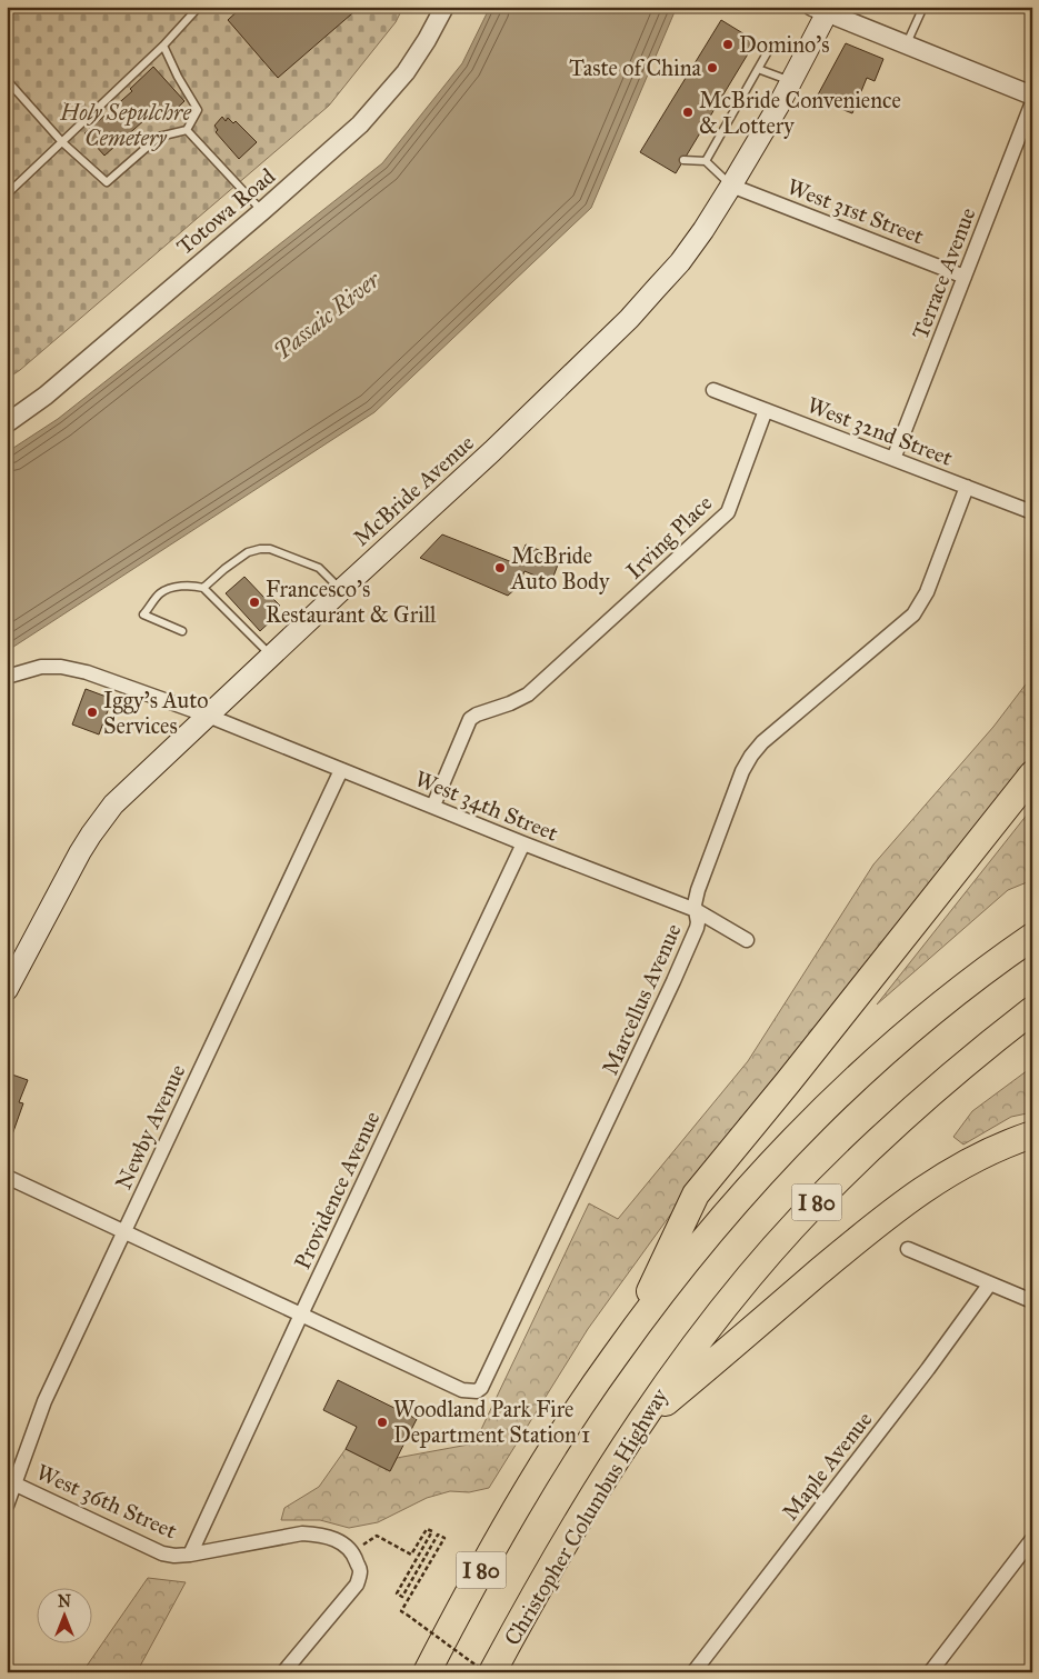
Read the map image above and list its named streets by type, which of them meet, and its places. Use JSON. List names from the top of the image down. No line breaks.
{"streets":{"highway":["I 80","Christopher Columbus Highway"],"main road":["McBride Avenue"],"street":["Totowa Road","West 31st Street","Terrace Avenue","West 32nd Street","Irving Place","West 34th Street","Marcellus Avenue","Newby Avenue","Providence Avenue","Maple Avenue","West 36th Street"]},"crossings":[["West 31st Street","Terrace Avenue"],["West 31st Street","McBride Avenue"],["Terrace Avenue","West 32nd Street"],["West 32nd Street","Irving Place"],["West 32nd Street","Marcellus Avenue"],["McBride Avenue","West 34th Street"],["Irving Place","West 34th Street"],["West 34th Street","Marcellus Avenue"],["West 34th Street","Newby Avenue"],["West 34th Street","Providence Avenue"],["Marcellus Avenue","Newby Avenue"],["Marcellus Avenue","Providence Avenue"],["Newby Avenue","West 36th Street"],["Providence Avenue","West 36th Street"]],"water":["Passaic River"],"parks":["Holy Sepulchre Cemetery"],"places":["Domino's","Taste of China","McBride Convenience & Lottery","McBride Auto Body","Francesco's Restaurant & Grill","Iggy's Auto Services","Woodland Park Fire Department Station 1"],"north":"top"}
